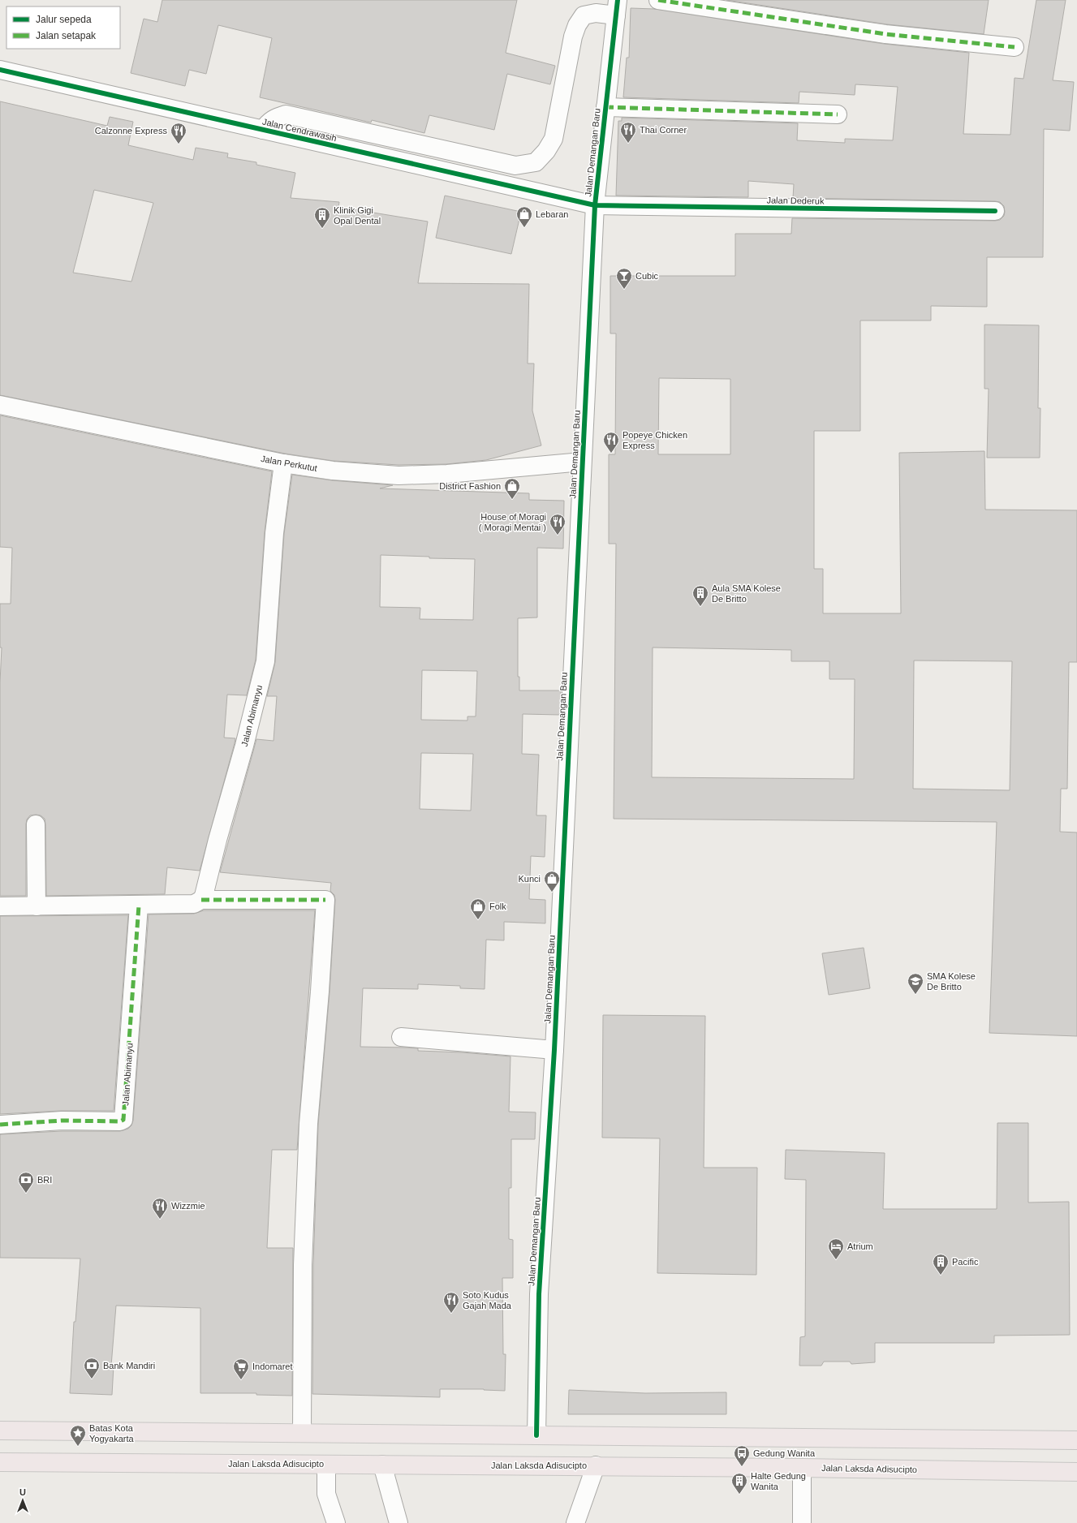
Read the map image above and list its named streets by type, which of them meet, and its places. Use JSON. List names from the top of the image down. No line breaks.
{"streets":{"main road":["Jalan Laksda Adisucipto"],"street":["Jalan Cendrawasih","Jalan Demangan Baru","Jalan Dederuk","Jalan Perkutut","Jalan Abimanyu"]},"crossings":[["Jalan Cendrawasih","Jalan Demangan Baru"],["Jalan Cendrawasih","Jalan Dederuk"],["Jalan Demangan Baru","Jalan Dederuk"],["Jalan Demangan Baru","Jalan Perkutut"],["Jalan Perkutut","Jalan Abimanyu"]],"places":{"restaurant":["Thai Corner","Calzonne Express","Popeye Chicken Express","House of Moragi ( Moragi Mentai )","Wizzmie","Soto Kudus Gajah Mada"],"shop":["Lebaran","District Fashion","Kunci","Folk"],"building":["Klinik Gigi Opal Dental","Aula SMA Kolese De Britto","Pacific","Halte Gedung Wanita"],"bar":["Cubic"],"school or university":["SMA Kolese De Britto"],"bank":["BRI","Bank Mandiri"],"hotel":["Atrium"],"supermarket":["Indomaret"],"place":["Batas Kota Yogyakarta"],"bus stop":["Gedung Wanita"]},"legend":["Jalur sepeda","Jalan setapak"],"north":"top"}
